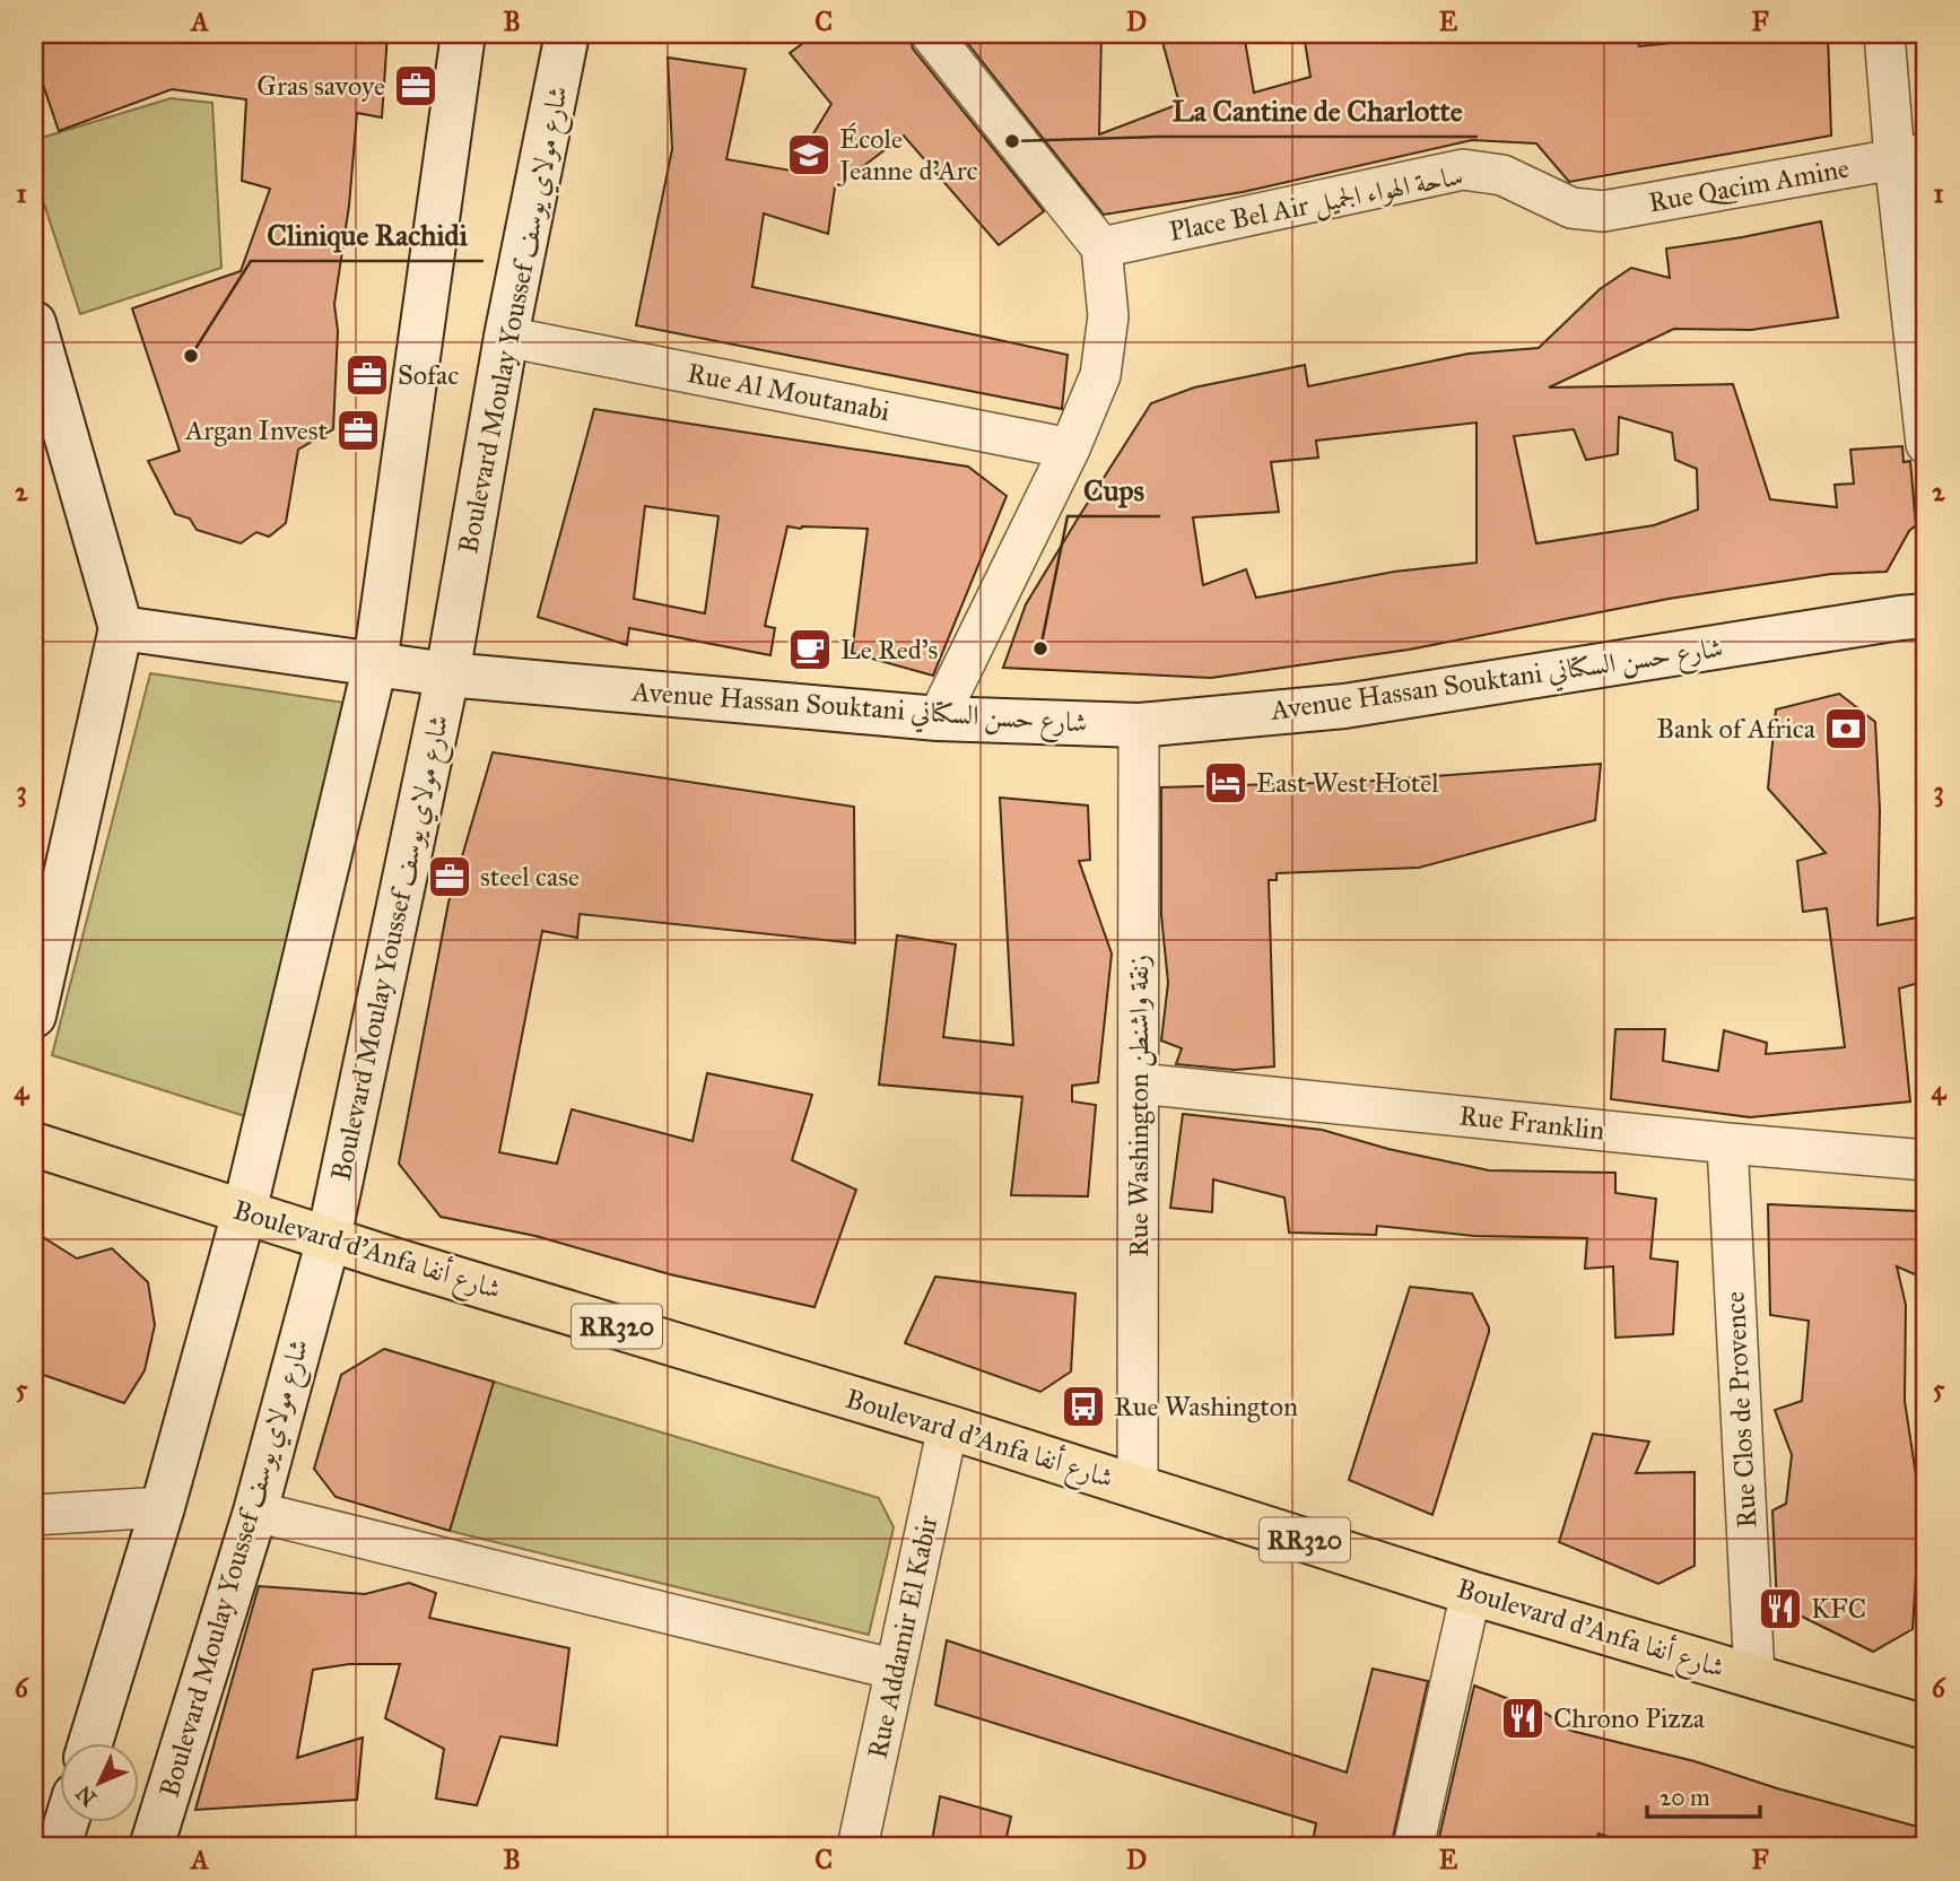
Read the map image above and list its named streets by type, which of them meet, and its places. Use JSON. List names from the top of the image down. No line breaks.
{"streets":{"main road":["Boulevard Moulay Youssef شارع مولاي يوسف","Avenue Hassan Souktani شارع حسن السكتاني","Boulevard d'Anfa شارع أنفا","RR320"],"street":["Rue Qacim Amine","Place Bel Air ساحة الهواء الجميل","Rue Al Moutanabi","Rue Washington زنقة واشنطن","Rue Franklin","Rue Clos de Provence","Rue Addamir El Kabir"]},"crossings":[["Rue Qacim Amine","Place Bel Air ساحة الهواء الجميل"],["Boulevard Moulay Youssef شارع مولاي يوسف","Rue Al Moutanabi"],["Boulevard Moulay Youssef شارع مولاي يوسف","Avenue Hassan Souktani شارع حسن السكتاني"],["Boulevard Moulay Youssef شارع مولاي يوسف","Boulevard d'Anfa شارع أنفا"],["Avenue Hassan Souktani شارع حسن السكتاني","Rue Washington زنقة واشنطن"],["Rue Washington زنقة واشنطن","Rue Franklin"],["Rue Washington زنقة واشنطن","Boulevard d'Anfa شارع أنفا"],["Rue Franklin","Rue Clos de Provence"],["Boulevard d'Anfa شارع أنفا","Rue Clos de Provence"],["Boulevard d'Anfa شارع أنفا","Rue Addamir El Kabir"]],"places":{"office":["Gras savoye","Sofac","Argan Invest","steel case"],"other":["La Cantine de Charlotte","Clinique Rachidi","Cups"],"school or university":["École Jeanne d'Arc"],"cafe":["Le Red's"],"bank":["Bank of Africa"],"hotel":["East West Hotel"],"bus stop":["Rue Washington"],"restaurant":["KFC","Chrono Pizza"]},"scale_bar":"20 m","north":"bottom left","grid":{"columns":["A","B","C","D","E","F"],"rows":["1","2","3","4","5","6"]}}
